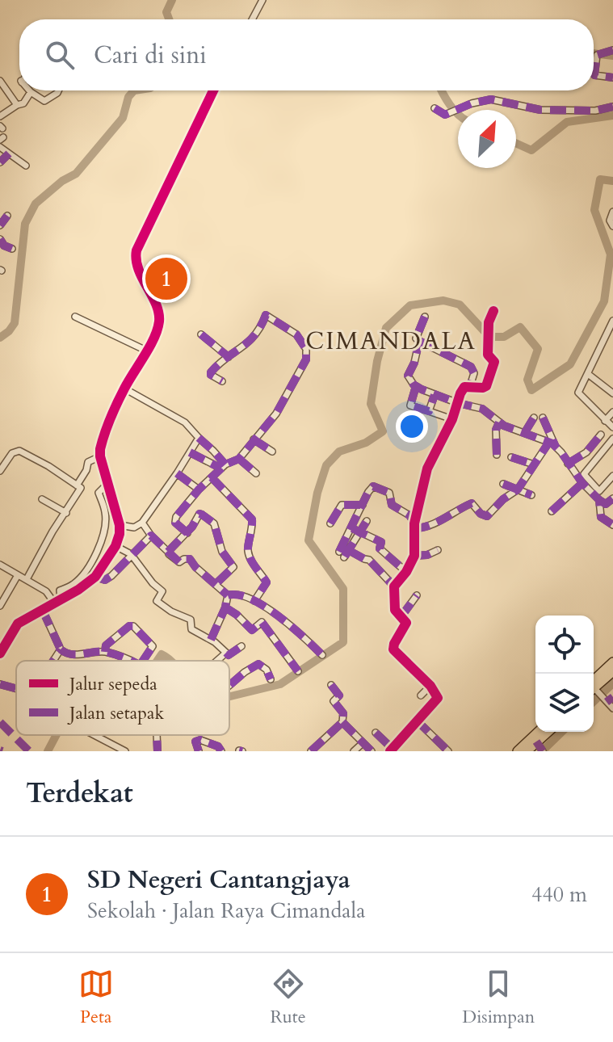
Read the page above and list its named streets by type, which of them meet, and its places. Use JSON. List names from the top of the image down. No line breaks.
{"districts":["CIMANDALA"],"legend":["Jalur sepeda","Jalan setapak"],"north":"top right","page":{"search":"Cari di sini","pins":"1","heading":"Terdekat","list":[{"mark":"1","name":"SD Negeri Cantangjaya","note":"Sekolah · Jalan Raya Cimandala","value":"440 m"}],"nav":["Peta","Rute","Disimpan"]}}
